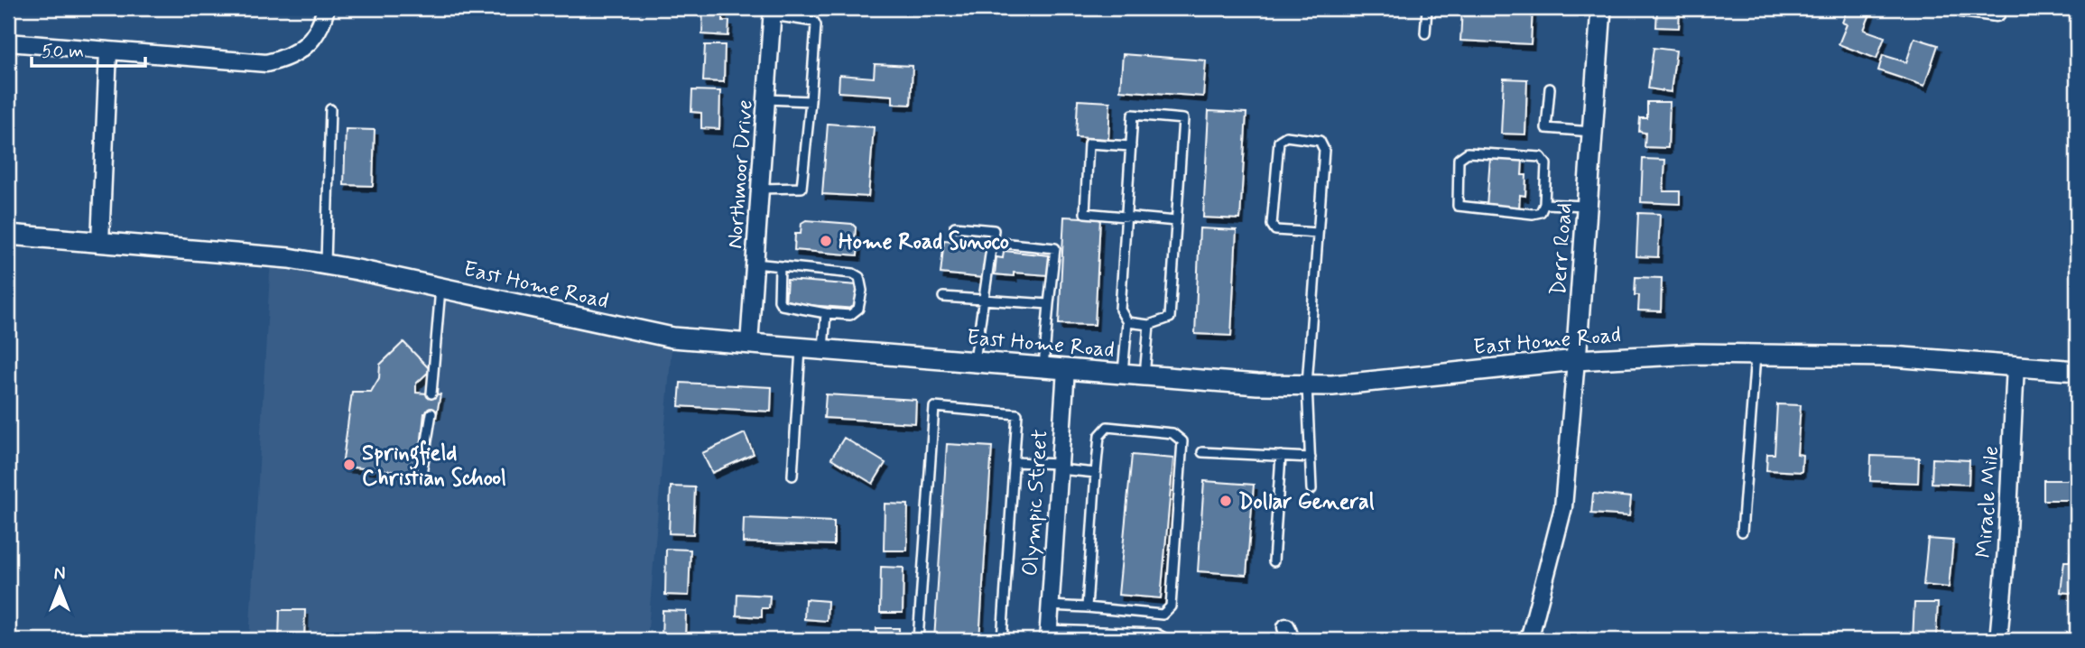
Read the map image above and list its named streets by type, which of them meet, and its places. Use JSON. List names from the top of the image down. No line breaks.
{"streets":{"street":["Northmoor Drive","Derr Road","East Home Road","Miracle Mile","Olympic Street"]},"crossings":[["Northmoor Drive","East Home Road"],["Derr Road","East Home Road"],["East Home Road","Miracle Mile"],["East Home Road","Olympic Street"]],"places":["Home Road Sunoco","Springfield Christian School","Dollar General"],"scale_bar":"50 m","north":"top"}
